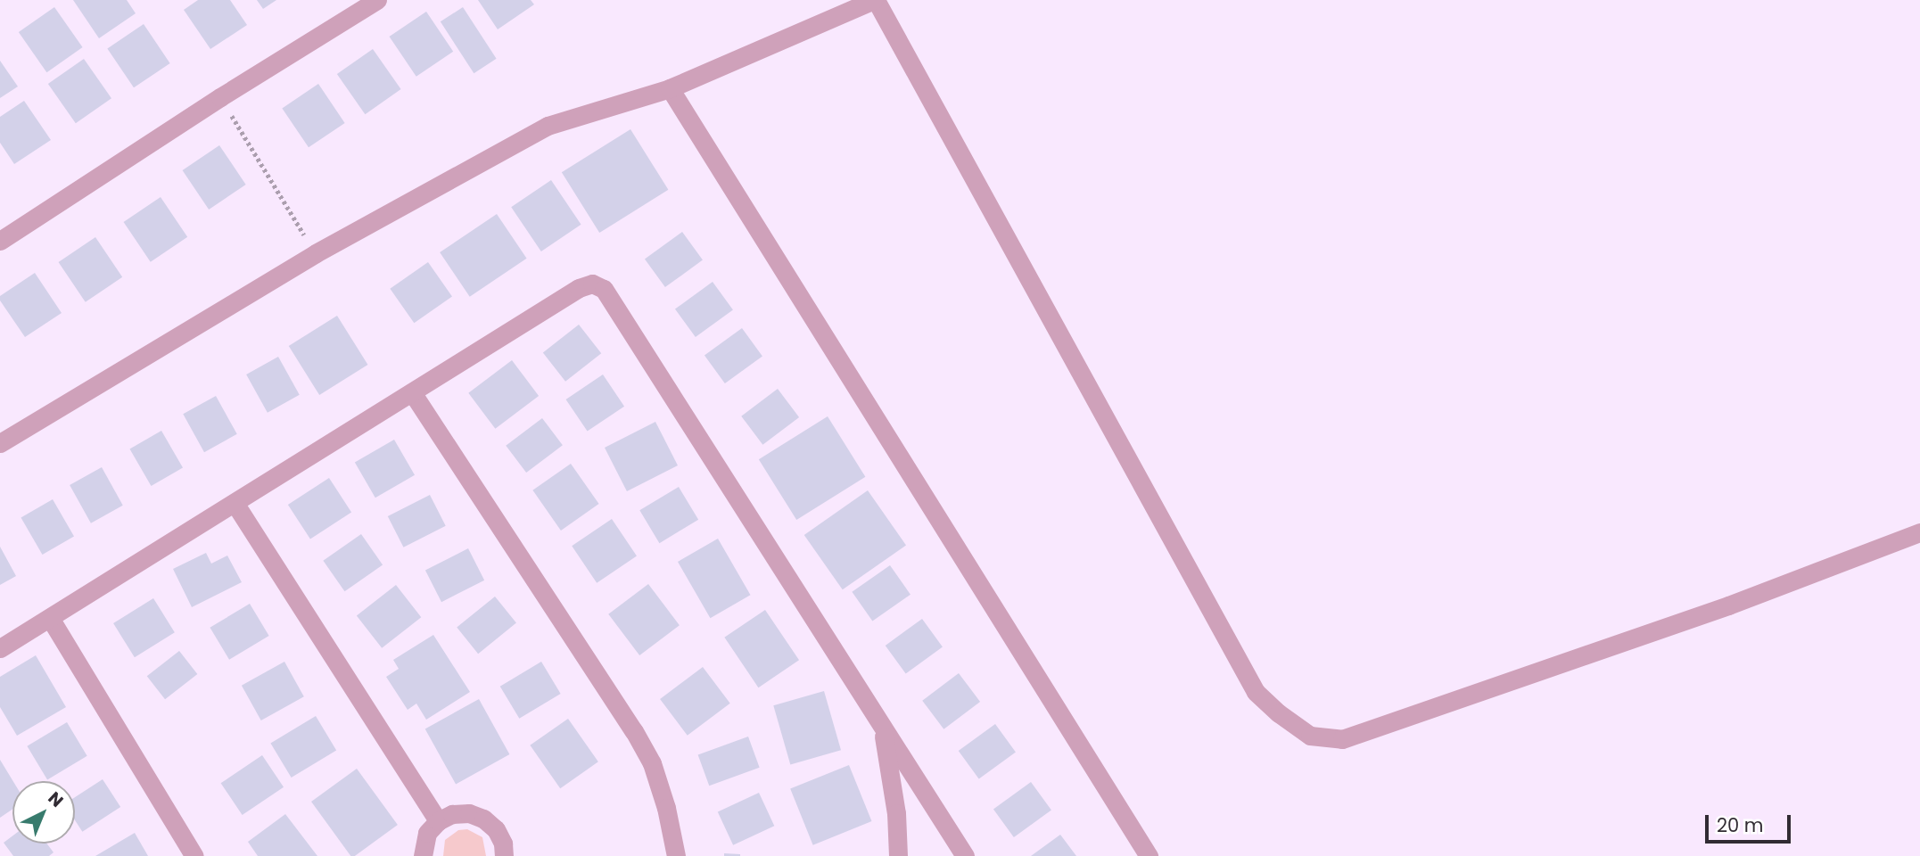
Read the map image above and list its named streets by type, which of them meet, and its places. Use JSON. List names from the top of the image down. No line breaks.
{"scale_bar":"20 m","north":"top right"}
